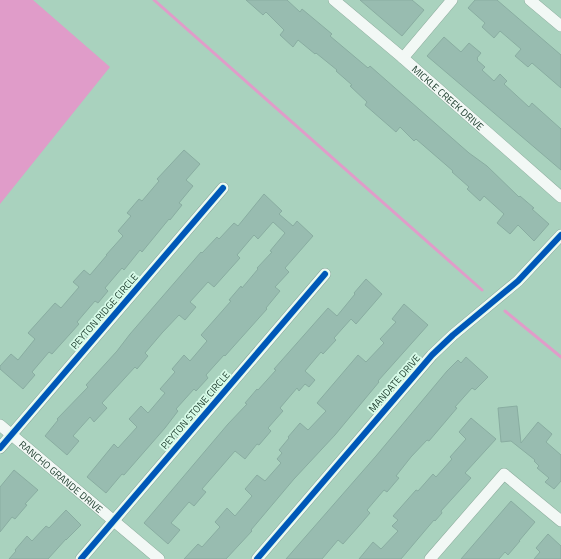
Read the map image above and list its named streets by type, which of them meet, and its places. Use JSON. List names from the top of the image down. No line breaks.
{"streets":{"street":["MICKLE CREEK DRIVE","PEYTON RIDGE CIRCLE","MANDATE DRIVE","PEYTON STONE CIRCLE","RANCHO GRANDE DRIVE"]},"crossings":[["PEYTON RIDGE CIRCLE","RANCHO GRANDE DRIVE"],["PEYTON STONE CIRCLE","RANCHO GRANDE DRIVE"]]}
